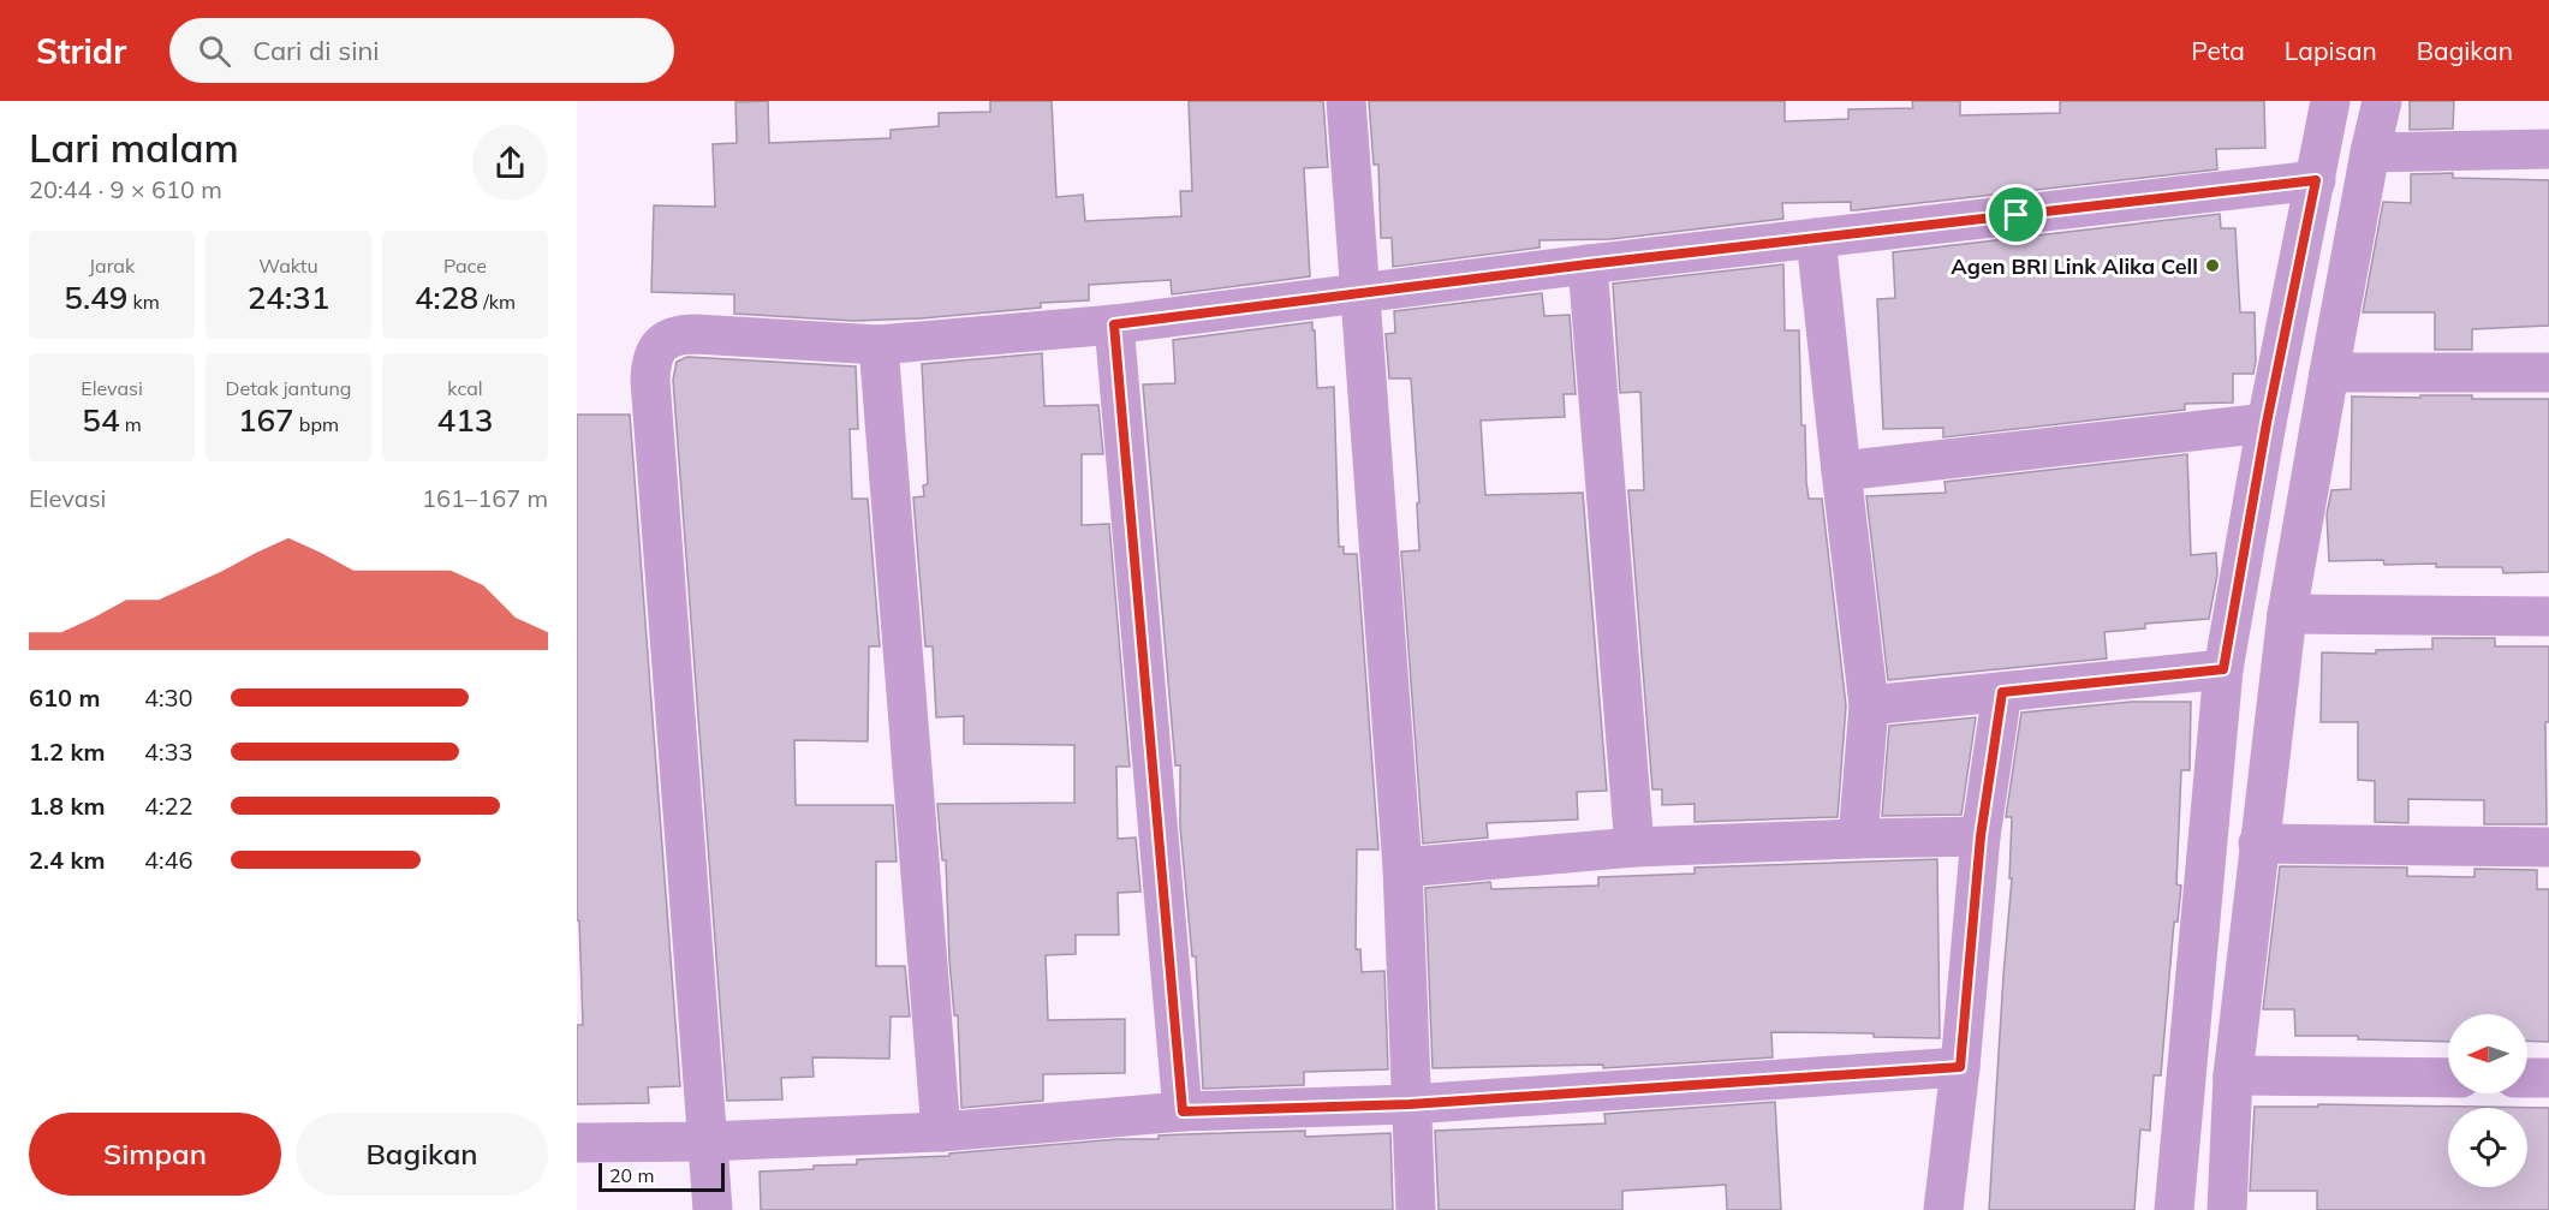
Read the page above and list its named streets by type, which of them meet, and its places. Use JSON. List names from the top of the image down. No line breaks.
{"places":["Agen BRI Link Alika Cell"],"scale_bar":"20 m","north":"left","page":{"header":"Stridr","search":"Cari di sini","nav":["Peta","Lapisan","Bagikan"],"heading":["Lari malam","20:44 · 9 × 610 m"],"stats":[["Jarak","5.49 km"],["Waktu","24:31"],["Pace","4:28 /km"],["Elevasi","54 m"],["Detak jantung","167 bpm"],["kcal","413"]],"chart":["Elevasi","161–167 m"],"list":[{"name":"610 m","note":"4:30"},{"name":"1.2 km","note":"4:33"},{"name":"1.8 km","note":"4:22"},{"name":"2.4 km","note":"4:46"}],"buttons":["Simpan","Bagikan"],"scale":"20 m"}}
